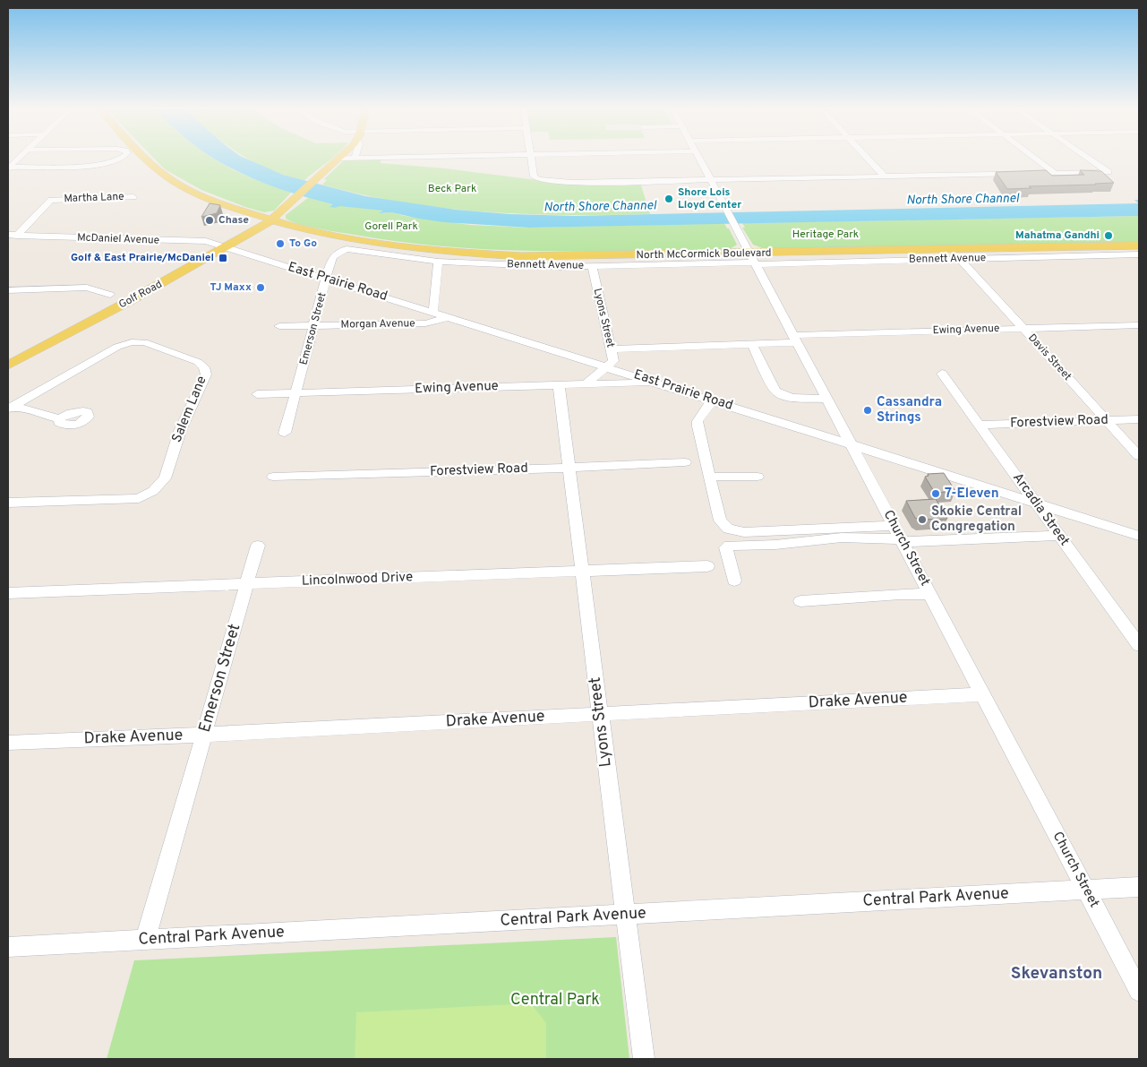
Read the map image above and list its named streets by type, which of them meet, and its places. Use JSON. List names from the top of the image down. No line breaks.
{"streets":{"main road":["North McCormick Boulevard","Golf Road"],"street":["Martha Lane","McDaniel Avenue","Bennett Avenue","East Prairie Road","Lyons Street","Morgan Avenue","Emerson Street","Ewing Avenue","Davis Street","Salem Lane","Forestview Road","Arcadia Street","Church Street","Lincolnwood Drive","Drake Avenue","Central Park Avenue"]},"crossings":[["Martha Lane","McDaniel Avenue"],["McDaniel Avenue","East Prairie Road"],["McDaniel Avenue","Golf Road"],["North McCormick Boulevard","Bennett Avenue"],["North McCormick Boulevard","Golf Road"],["North McCormick Boulevard","Church Street"],["Bennett Avenue","Lyons Street"],["Bennett Avenue","Emerson Street"],["Bennett Avenue","Davis Street"],["Bennett Avenue","Church Street"],["East Prairie Road","Golf Road"],["East Prairie Road","Lyons Street"],["East Prairie Road","Morgan Avenue"],["East Prairie Road","Emerson Street"],["East Prairie Road","Ewing Avenue"],["East Prairie Road","Arcadia Street"],["East Prairie Road","Church Street"],["Lyons Street","Ewing Avenue"],["Lyons Street","Forestview Road"],["Lyons Street","Lincolnwood Drive"],["Lyons Street","Drake Avenue"],["Lyons Street","Central Park Avenue"],["Morgan Avenue","Emerson Street"],["Emerson Street","Ewing Avenue"],["Emerson Street","Lincolnwood Drive"],["Emerson Street","Drake Avenue"],["Emerson Street","Central Park Avenue"],["Ewing Avenue","Davis Street"],["Ewing Avenue","Church Street"],["Davis Street","Forestview Road"],["Forestview Road","Arcadia Street"],["Church Street","Drake Avenue"],["Church Street","Central Park Avenue"]],"districts":["Skevanston"],"water":["North Shore Channel"],"parks":["Beck Park","Gorell Park","Heritage Park","Central Park"],"places":{"other":["Shore Lois Lloyd Center","Chase","Mahatma Gandhi","To Go","TJ Maxx","Cassandra Strings","7-Eleven","Skokie Central Congregation"],"transit":["Golf & East Prairie/McDaniel"]}}
